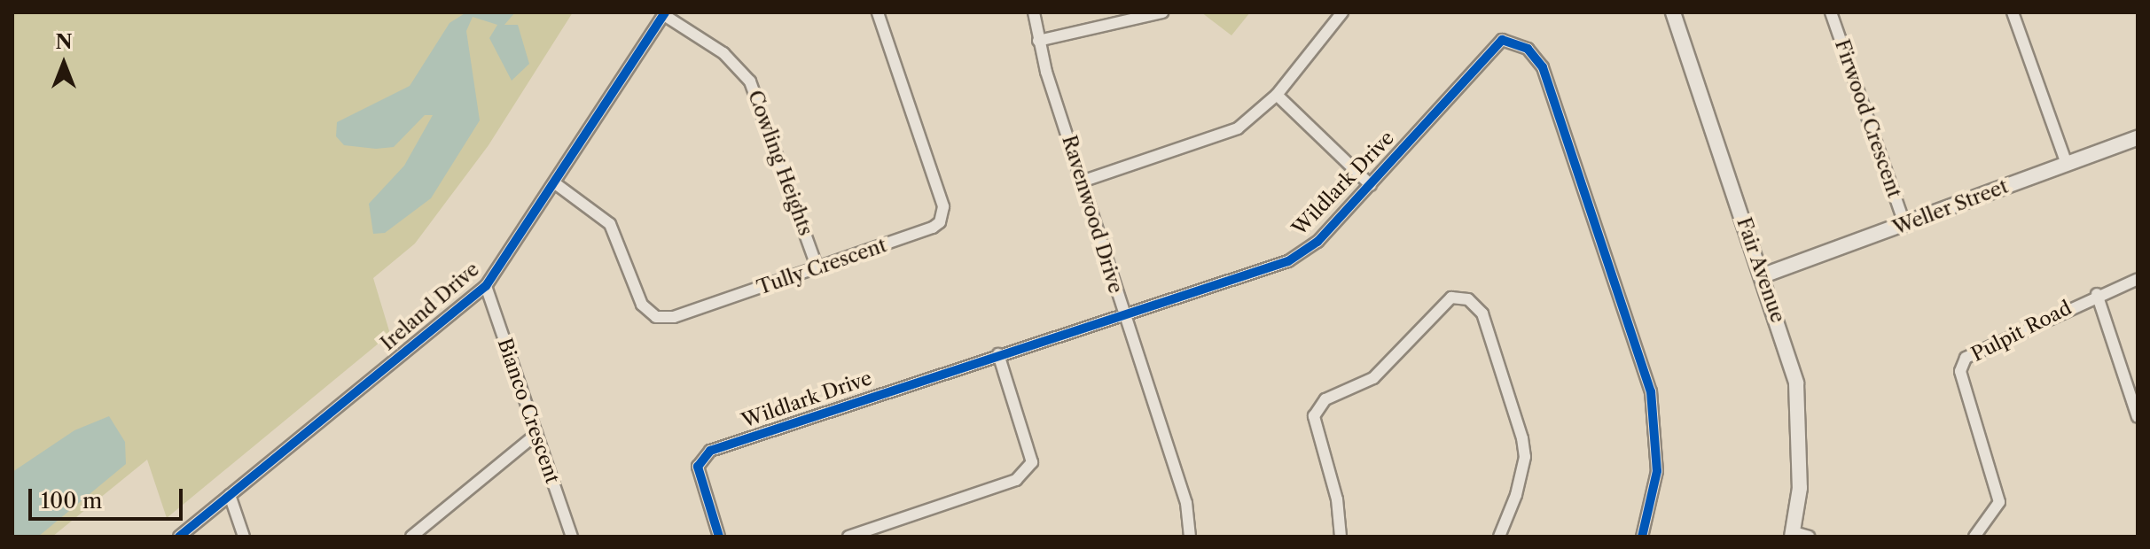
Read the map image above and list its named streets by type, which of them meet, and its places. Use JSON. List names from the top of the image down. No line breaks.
{"streets":{"street":["Firwood Crescent","Cowling Heights","Wildlark Drive","Weller Street","Ravenwood Drive","Tully Crescent","Fair Avenue","Ireland Drive","Pulpit Road","Bianco Crescent"]},"crossings":[["Firwood Crescent","Weller Street"],["Cowling Heights","Tully Crescent"],["Cowling Heights","Ireland Drive"],["Wildlark Drive","Ravenwood Drive"],["Weller Street","Fair Avenue"],["Tully Crescent","Ireland Drive"],["Ireland Drive","Bianco Crescent"]],"scale_bar":"100 m","north":"top"}
